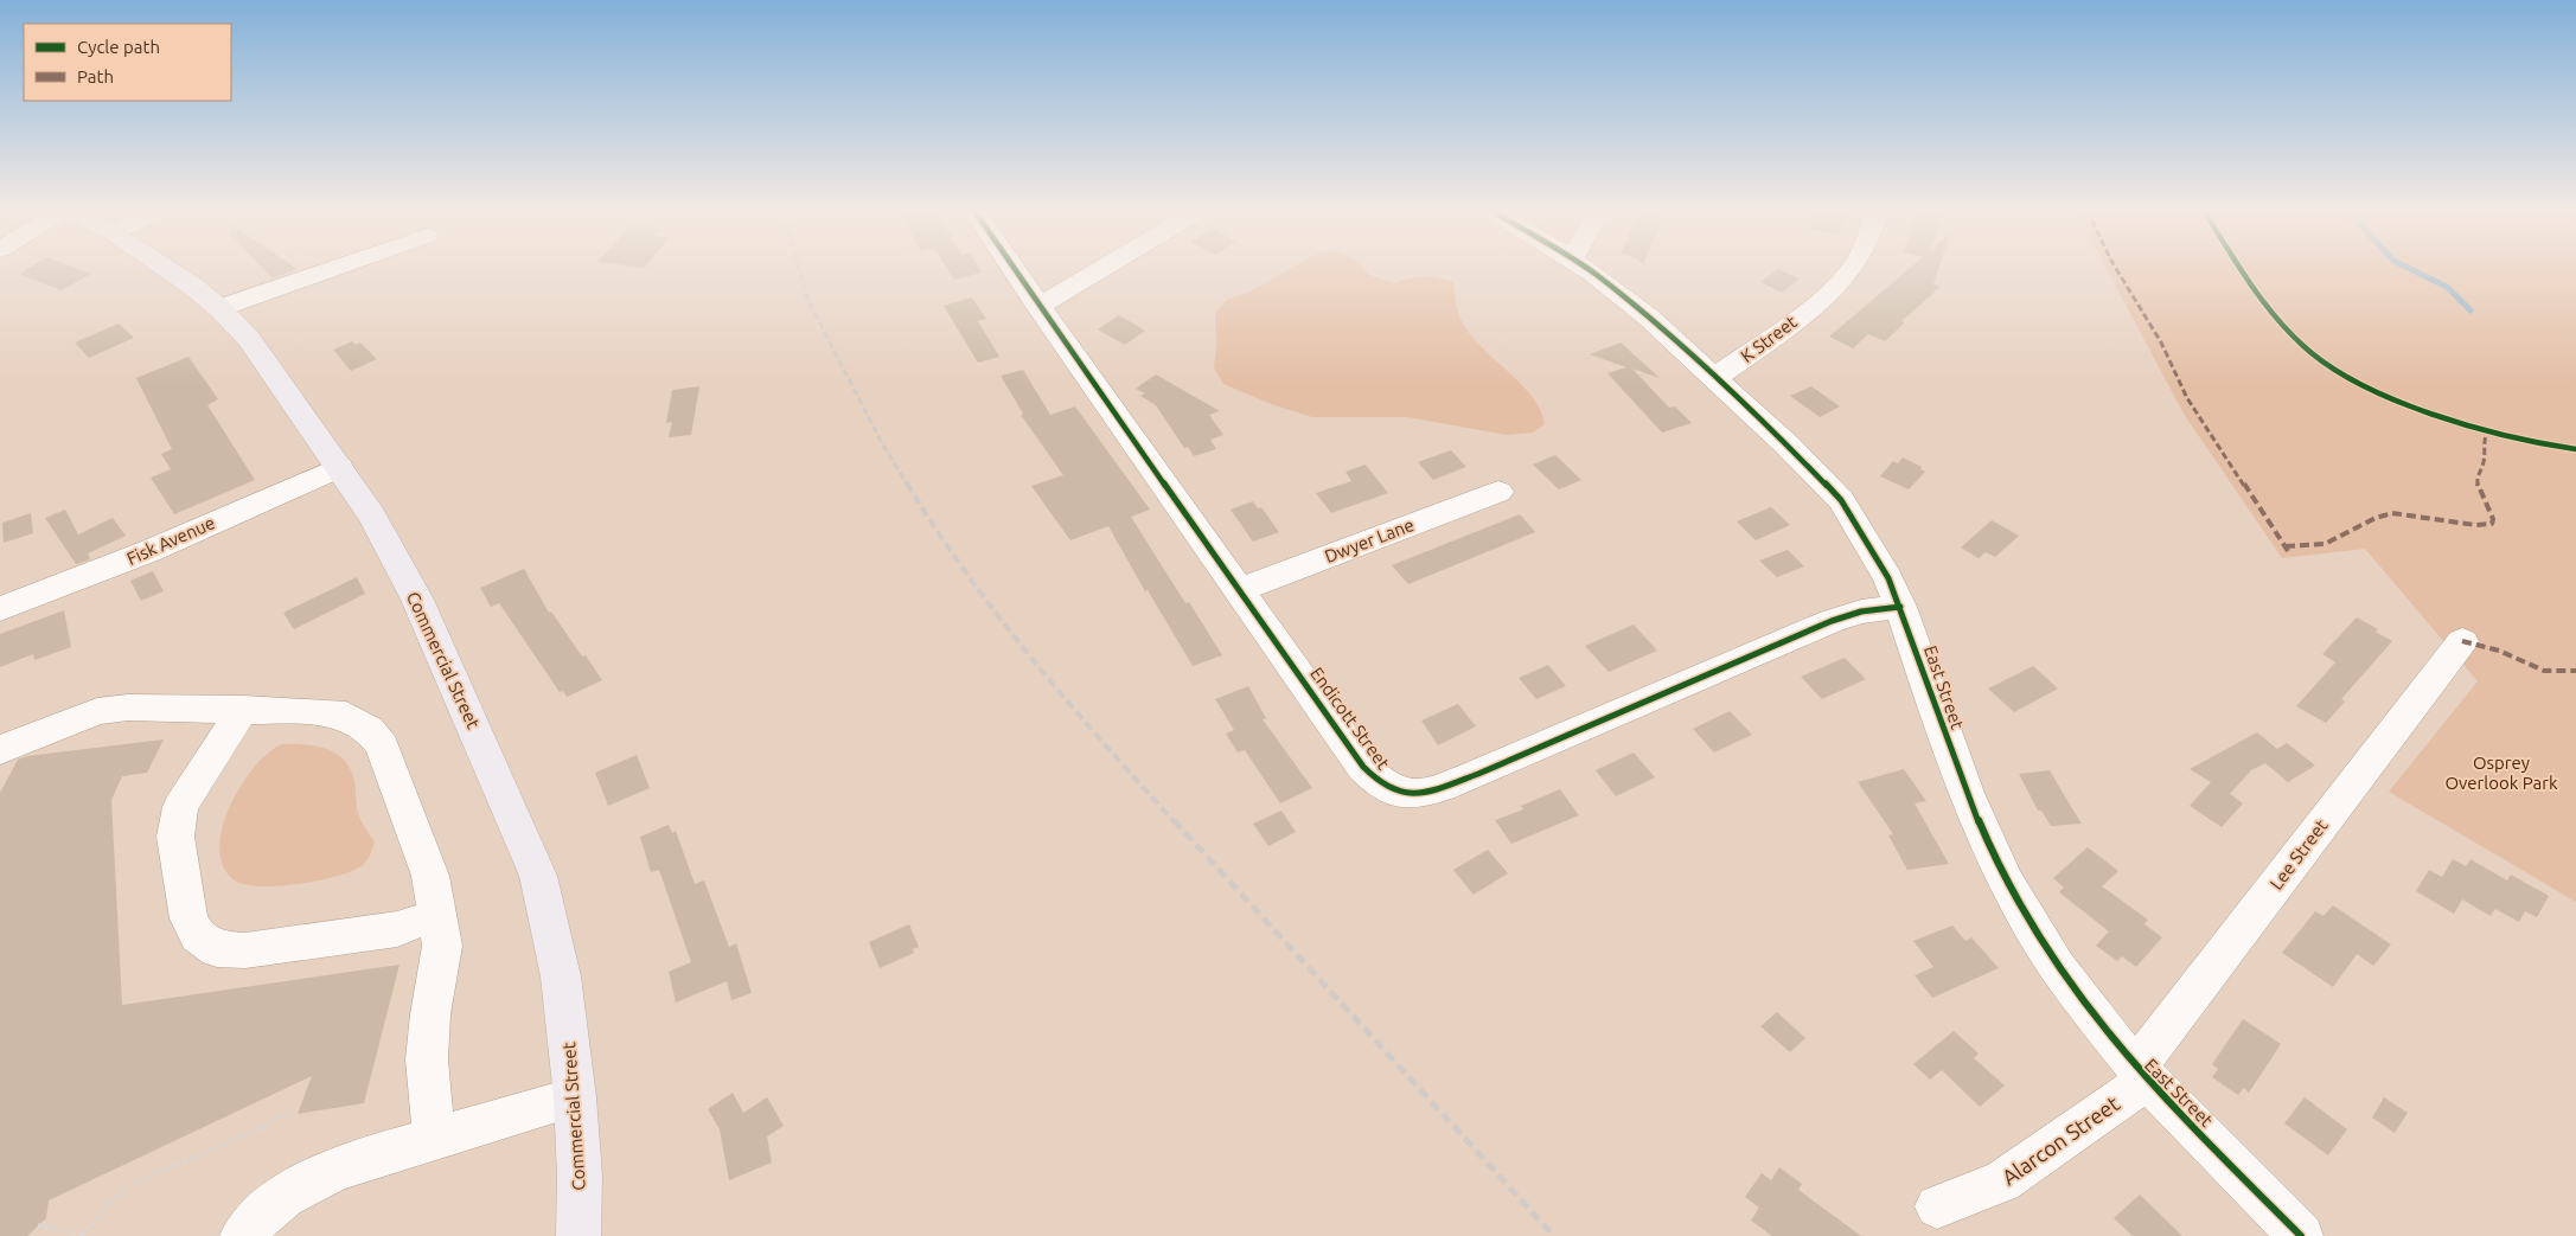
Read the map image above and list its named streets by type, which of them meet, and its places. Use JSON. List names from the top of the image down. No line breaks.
{"streets":{"main road":["Commercial Street"],"street":["K Street","Fisk Avenue","Dwyer Lane","East Street","Endicott Street","Lee Street","Alarcon Street"]},"crossings":[["K Street","East Street"],["Fisk Avenue","Commercial Street"],["Dwyer Lane","Endicott Street"],["East Street","Endicott Street"],["East Street","Lee Street"],["East Street","Alarcon Street"],["Lee Street","Alarcon Street"]],"parks":["Osprey Overlook Park"],"legend":["Cycle path","Path"]}
